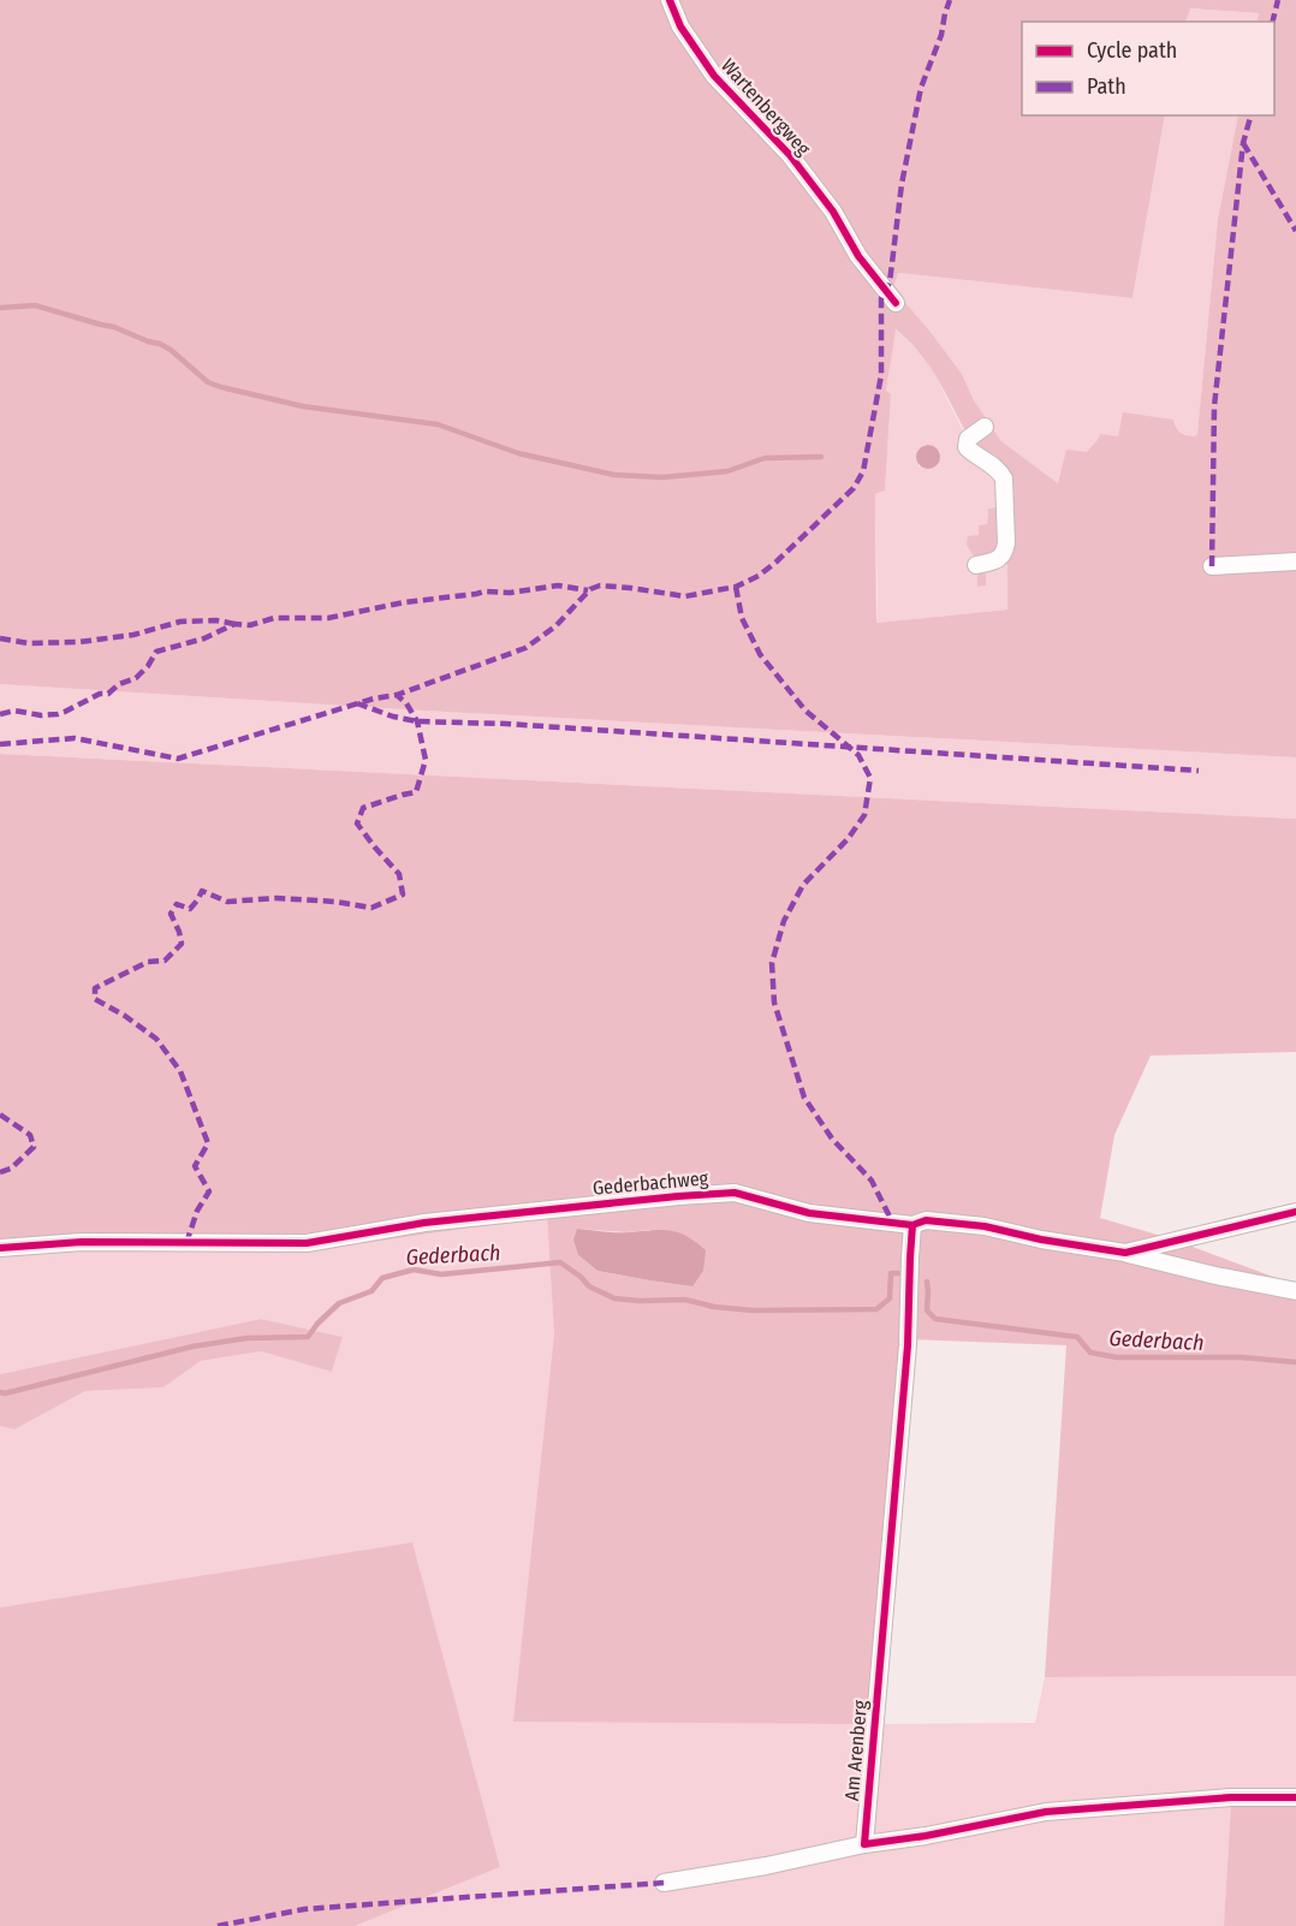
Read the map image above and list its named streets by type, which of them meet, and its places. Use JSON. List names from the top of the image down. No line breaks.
{"streets":{"street":["Wartenbergweg","Gederbachweg","Am Arenberg"]},"crossings":[["Gederbachweg","Am Arenberg"]],"water":["Gederbach"],"legend":["Cycle path","Path"]}
